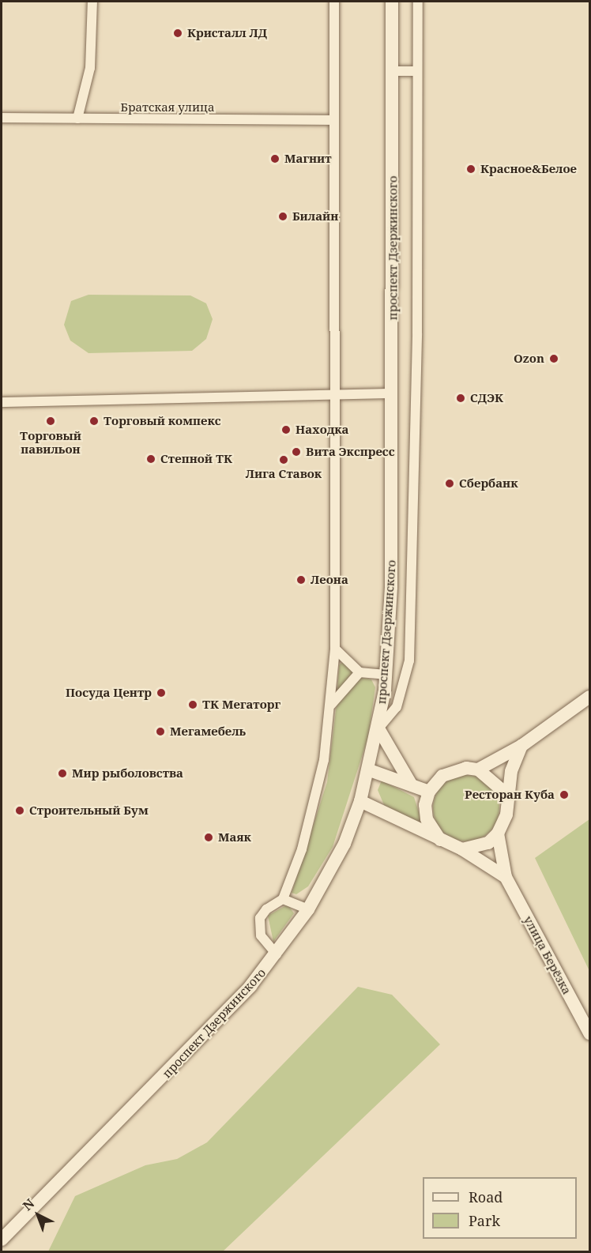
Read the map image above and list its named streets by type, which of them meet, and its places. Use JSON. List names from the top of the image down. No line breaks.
{"streets":{"main road":["проспект Дзержинского","улица Берёзка"],"street":["Братская улица"]},"places":["Кристалл ЛД","Магнит","Красное&Белое","Билайн","Ozon","СДЭК","Торговый павильон","Торговый компекс","Находка","Вита Экспресс","Степной ТК","Лига Ставок","Сбербанк","Леона","Посуда Центр","ТК Мегаторг","Мегамебель","Мир рыболовства","Ресторан Куба","Строительный Бум","Маяк"],"legend":["Road","Park"],"north":"top left"}
